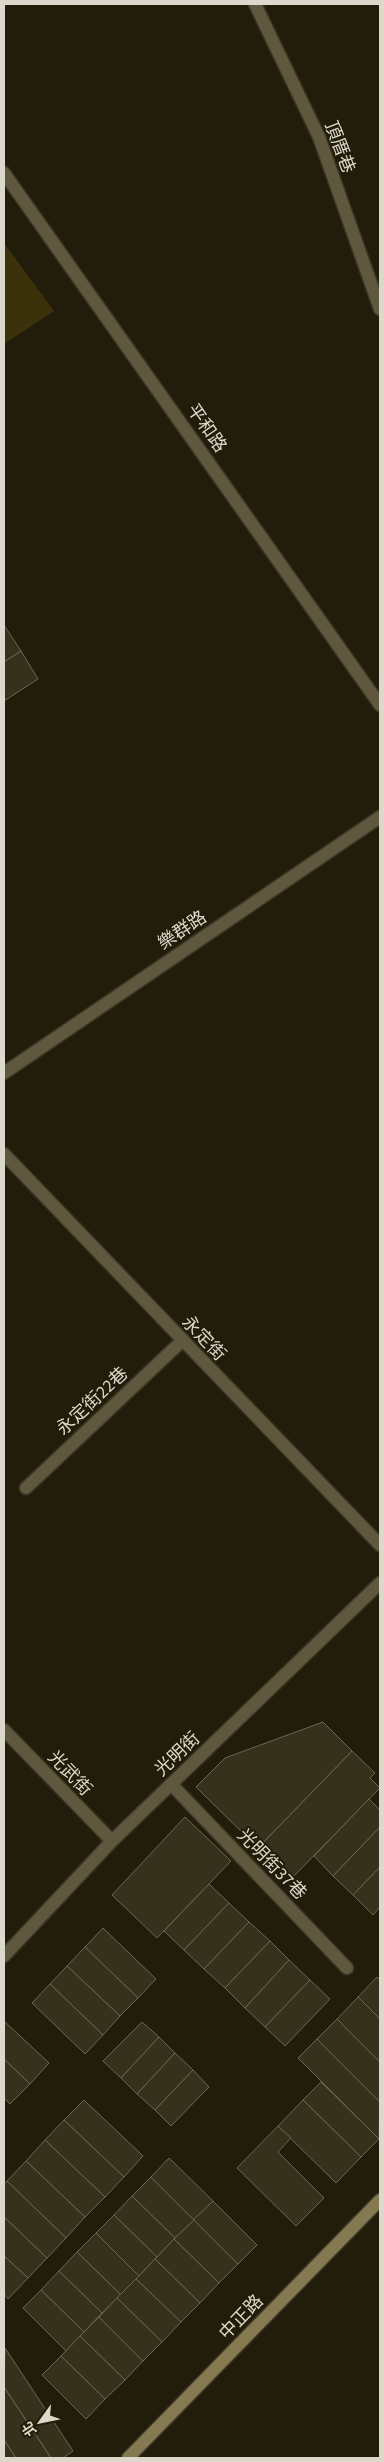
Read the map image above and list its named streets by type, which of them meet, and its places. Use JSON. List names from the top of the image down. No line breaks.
{"streets":{"main road":["中正路"],"street":["頂厝巷","平和路","樂群路","永定街","永定街22巷","光明街","光武街","光明街37巷"]},"crossings":[["永定街","永定街22巷"],["光明街","光武街"],["光明街","光明街37巷"]],"north":"bottom left"}
